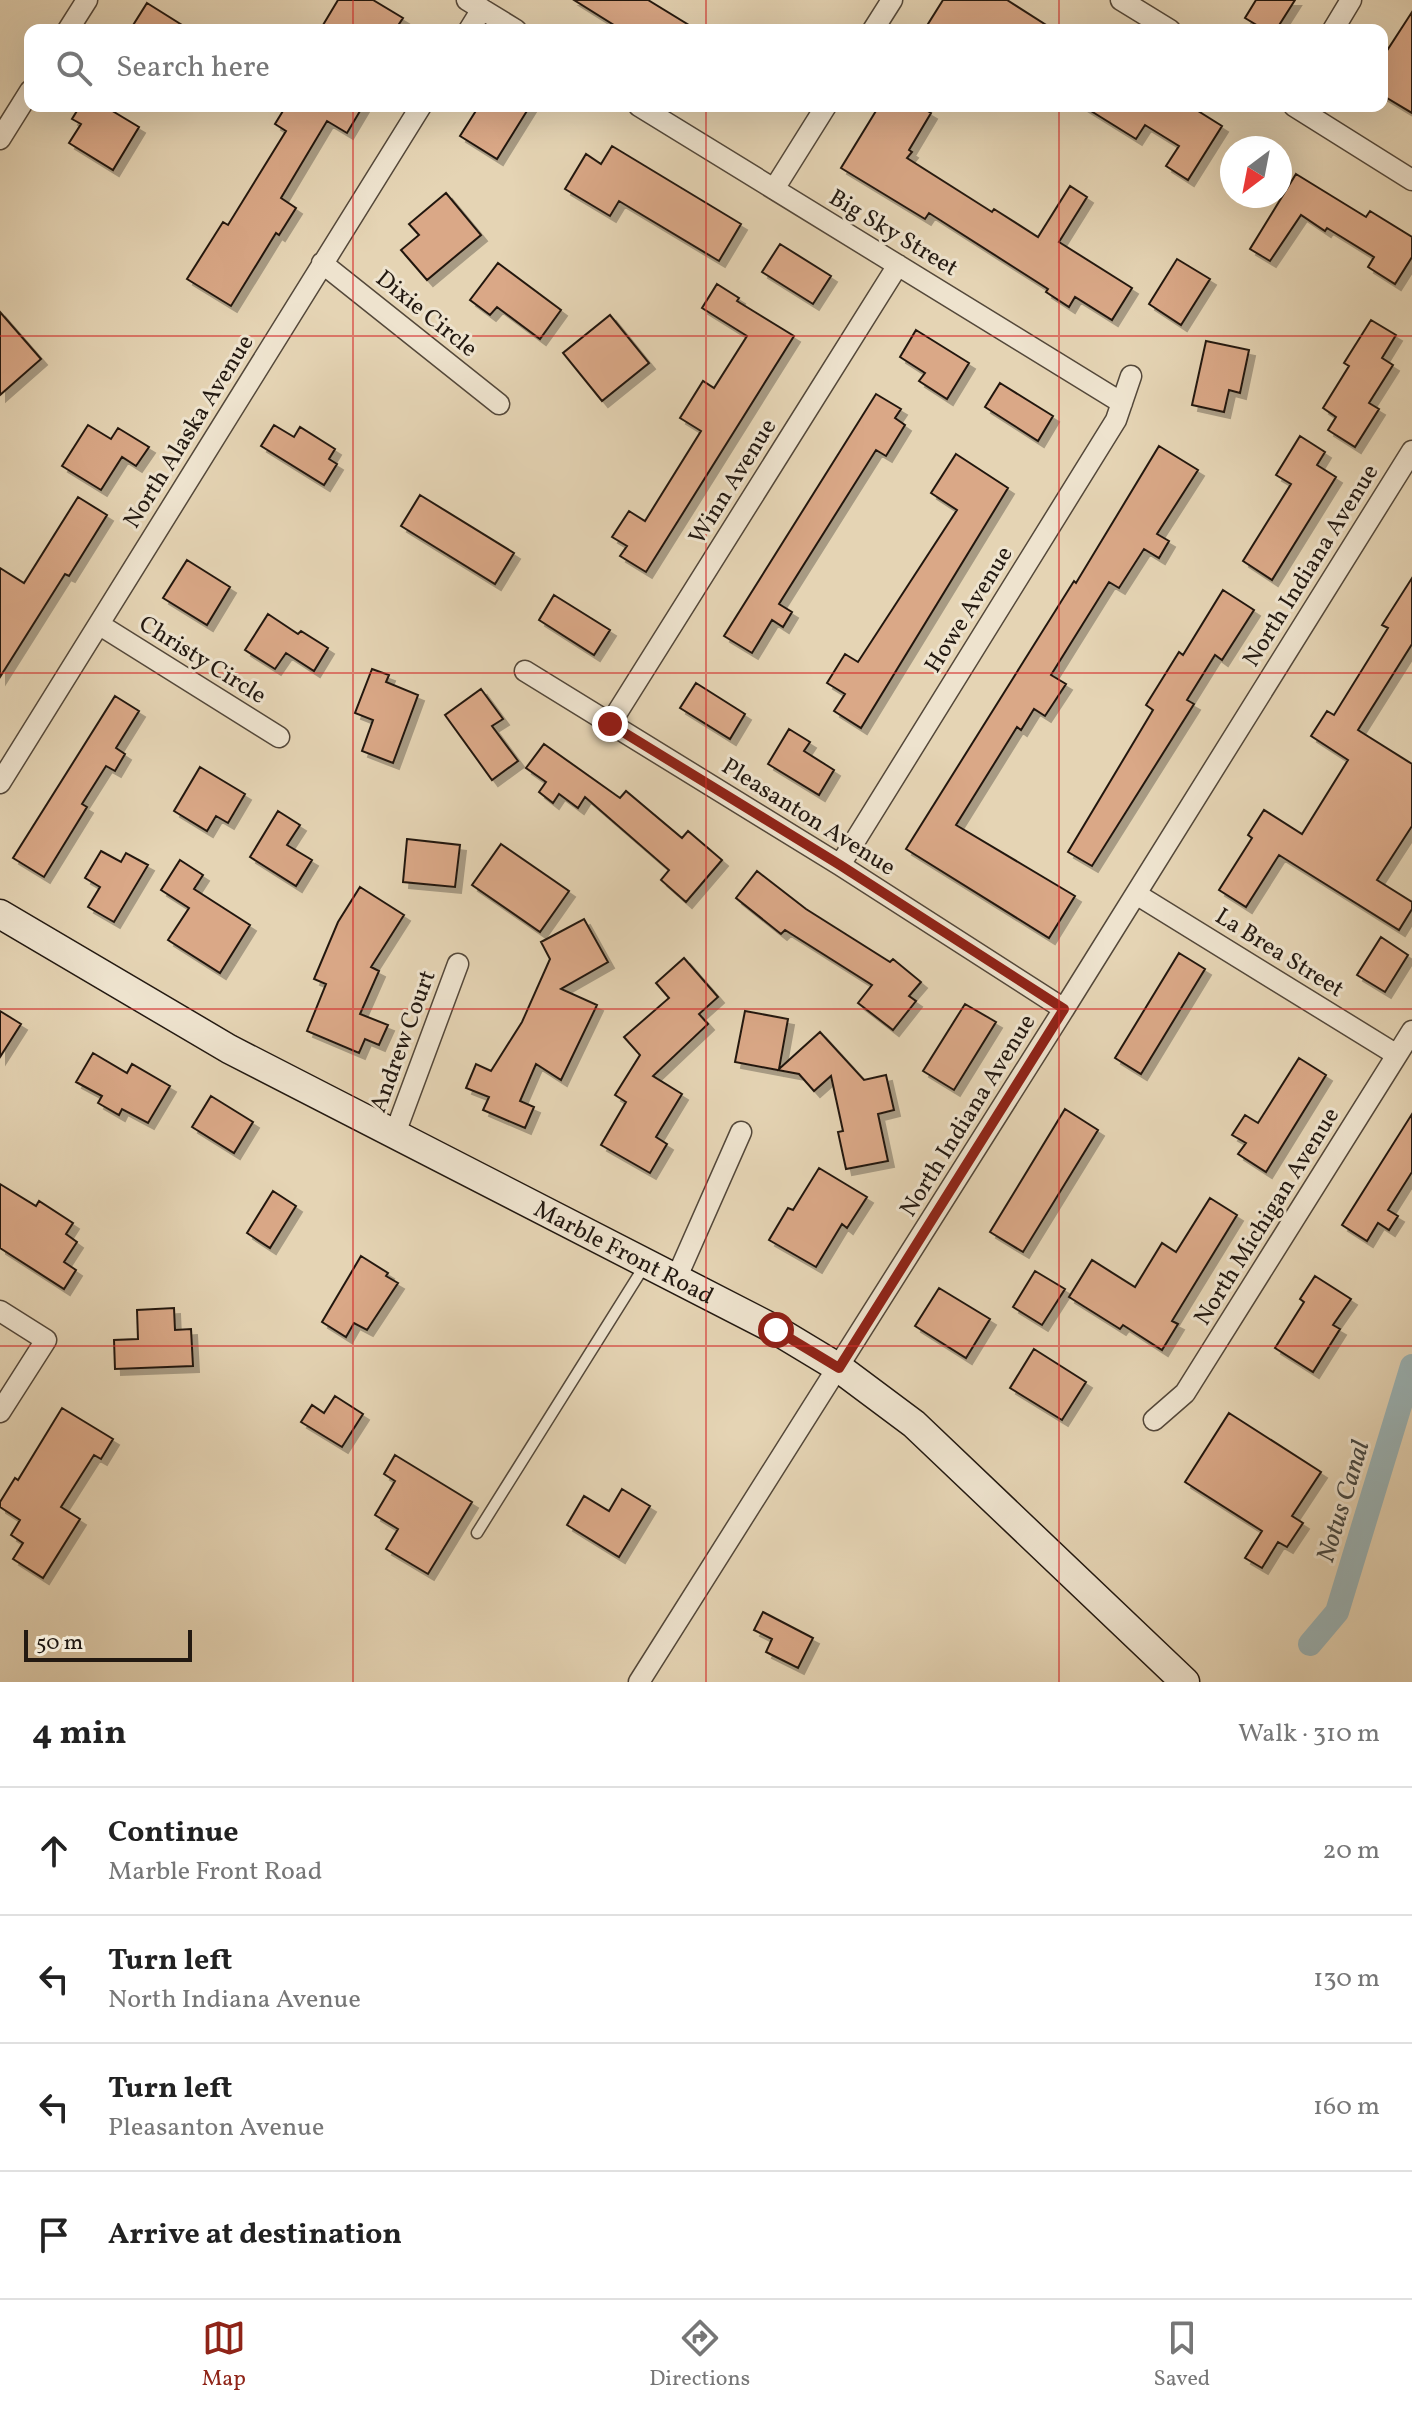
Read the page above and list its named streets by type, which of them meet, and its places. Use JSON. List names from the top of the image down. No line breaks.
{"streets":{"street":["Big Sky Street","Dixie Circle","North Alaska Avenue","Winn Avenue","North Indiana Avenue","Howe Avenue","Christy Circle","Pleasanton Avenue","La Brea Street","Andrew Court","North Michigan Avenue","Marble Front Road"]},"crossings":[["Big Sky Street","Winn Avenue"],["Big Sky Street","Howe Avenue"],["Dixie Circle","North Alaska Avenue"],["North Alaska Avenue","Christy Circle"],["Winn Avenue","Pleasanton Avenue"],["North Indiana Avenue","Pleasanton Avenue"],["North Indiana Avenue","La Brea Street"],["North Indiana Avenue","Marble Front Road"],["Howe Avenue","Pleasanton Avenue"],["La Brea Street","North Michigan Avenue"],["Andrew Court","Marble Front Road"]],"water":["Notus Canal"],"scale_bar":"50 m","north":"bottom left","page":{"search":"Search here","scale":"50 m","heading":["4 min","Walk · 310 m"],"list":[["Continue","Marble Front Road","20 m"],["Turn left","North Indiana Avenue","130 m"],["Turn left","Pleasanton Avenue","160 m"],"Arrive at destination"],"nav":["Map","Directions","Saved"]}}
